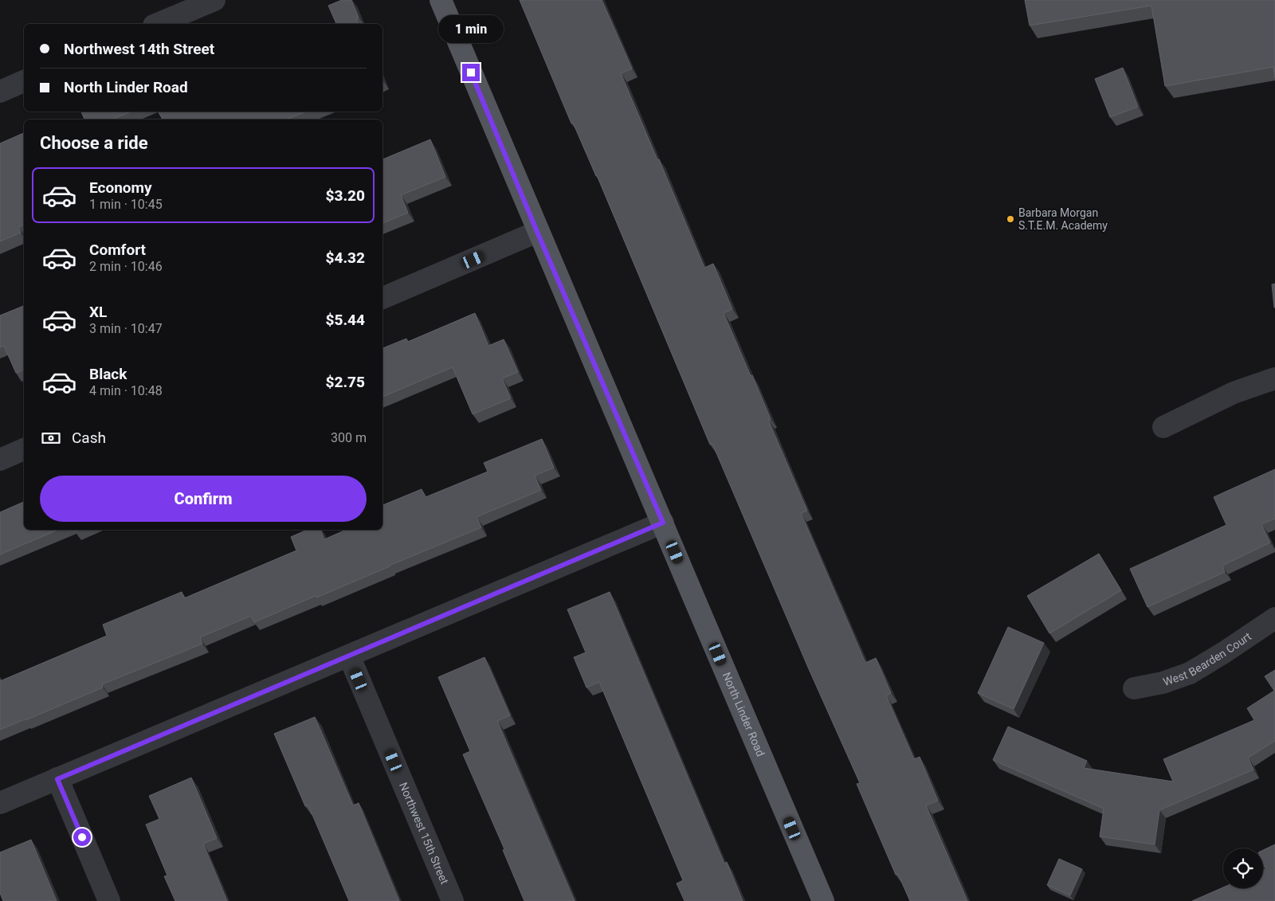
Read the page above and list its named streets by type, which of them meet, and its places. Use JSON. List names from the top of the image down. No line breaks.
{"streets":{"main road":["North Linder Road"],"street":["West Bearden Court","Northwest 15th Street"]},"places":["Barbara Morgan S.T.E.M. Academy"],"page":{"bubble":"1 min","banner":["Northwest 14th Street","North Linder Road"],"heading":"Choose a ride","list":[{"name":"Economy","note":"1 min · 10:45","value":"$3.20"},{"name":"Comfort","note":"2 min · 10:46","value":"$4.32"},{"name":"XL","note":"3 min · 10:47","value":"$5.44"},{"name":"Black","note":"4 min · 10:48","value":"$2.75"}],"pay":["Cash","300 m"],"buttons":"Confirm"}}
